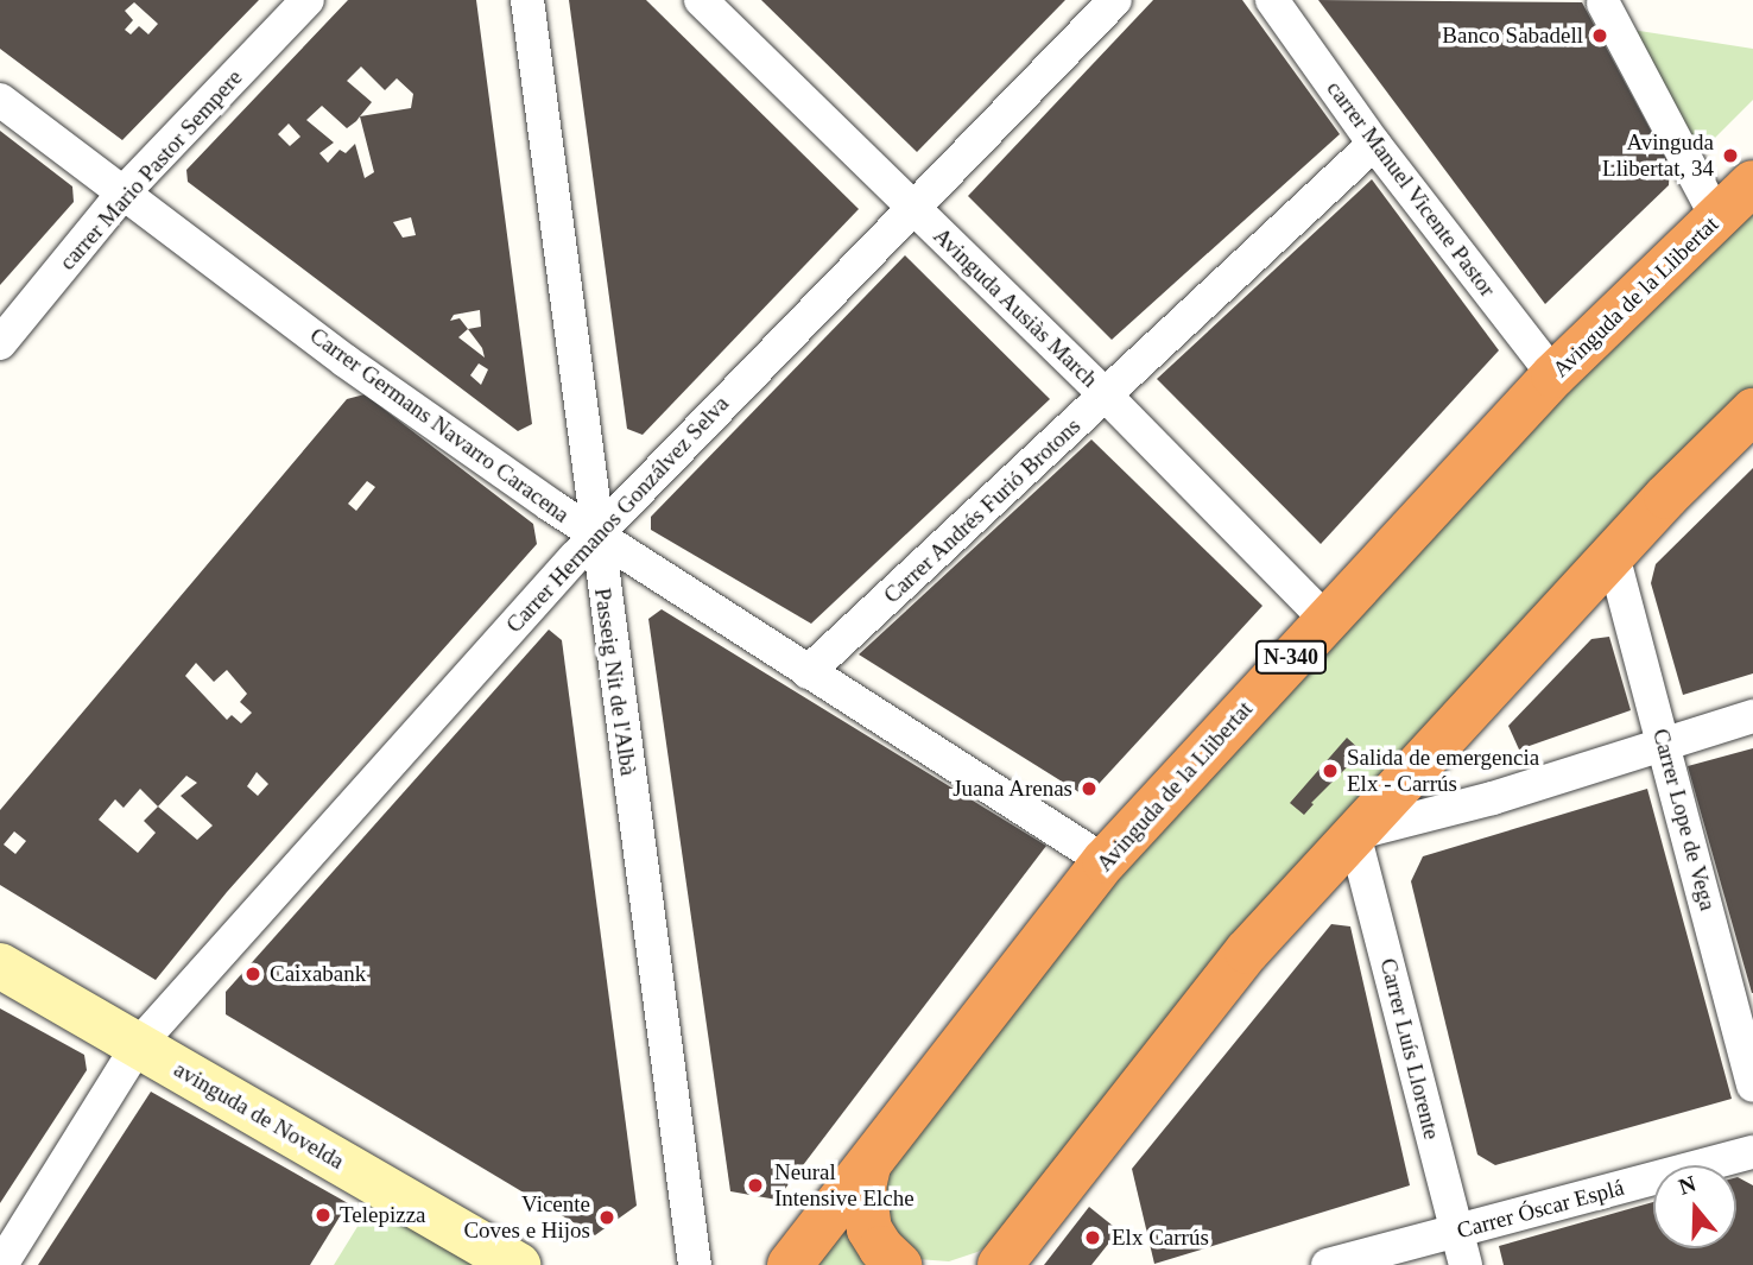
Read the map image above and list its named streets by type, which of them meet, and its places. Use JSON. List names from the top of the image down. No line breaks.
{"streets":{"highway":["Avinguda de la Llibertat","N-340"],"main road":["avinguda de Novelda"],"street":["carrer Mario Pastor Sempere","carrer Manuel Vicente Pastor","Avinguda Ausiàs March","Carrer Germans Navarro Caracena","Carrer Andrés Furió Brotons","Carrer Hermanos Gonzálvez Selva","Passeig Nit de l'Albà","Carrer Lope de Vega","Carrer Luís Llorente","Carrer Óscar Esplá"]},"crossings":[["carrer Mario Pastor Sempere","Carrer Germans Navarro Caracena"],["carrer Manuel Vicente Pastor","Avinguda de la Llibertat"],["carrer Manuel Vicente Pastor","Carrer Andrés Furió Brotons"],["Avinguda de la Llibertat","Avinguda Ausiàs March"],["Avinguda de la Llibertat","Carrer Germans Navarro Caracena"],["Avinguda Ausiàs March","Carrer Andrés Furió Brotons"],["Avinguda Ausiàs March","Carrer Hermanos Gonzálvez Selva"],["Carrer Germans Navarro Caracena","Carrer Andrés Furió Brotons"],["Carrer Germans Navarro Caracena","Carrer Hermanos Gonzálvez Selva"],["Carrer Germans Navarro Caracena","Passeig Nit de l'Albà"],["Carrer Hermanos Gonzálvez Selva","Passeig Nit de l'Albà"],["Carrer Hermanos Gonzálvez Selva","avinguda de Novelda"],["Carrer Luís Llorente","Carrer Óscar Esplá"]],"places":["Banco Sabadell","Avinguda Llibertat, 34","Salida de emergencia Elx - Carrús","Juana Arenas","Caixabank","Neural Intensive Elche","Telepizza","Vicente Coves e Hijos","Elx Carrús"],"north":"top"}
